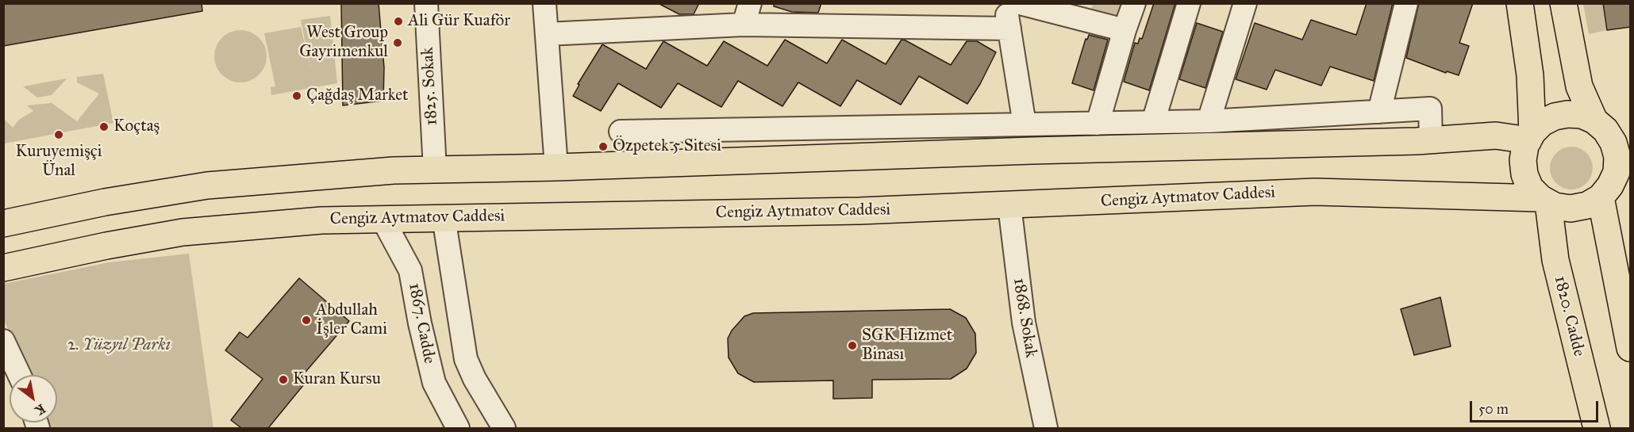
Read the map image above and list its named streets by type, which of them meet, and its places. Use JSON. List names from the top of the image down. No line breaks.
{"streets":{"main road":["Cengiz Aytmatov Caddesi","1820. Cadde"],"street":["1825. Sokak","1868. Sokak","1867. Cadde"]},"crossings":[["Cengiz Aytmatov Caddesi","1820. Cadde"],["Cengiz Aytmatov Caddesi","1868. Sokak"],["Cengiz Aytmatov Caddesi","1867. Cadde"]],"parks":["2. Yüzyıl Parkı"],"places":["Ali Gür Kuaför","West Group Gayrimenkul","Çağdaş Market","Koçtaş","Kuruyemişçi Ünal","Özpetek 5 Sitesi","Abdullah İşler Cami","SGK Hizmet Binası","Kuran Kursu"],"scale_bar":"50 m","north":"bottom right"}
